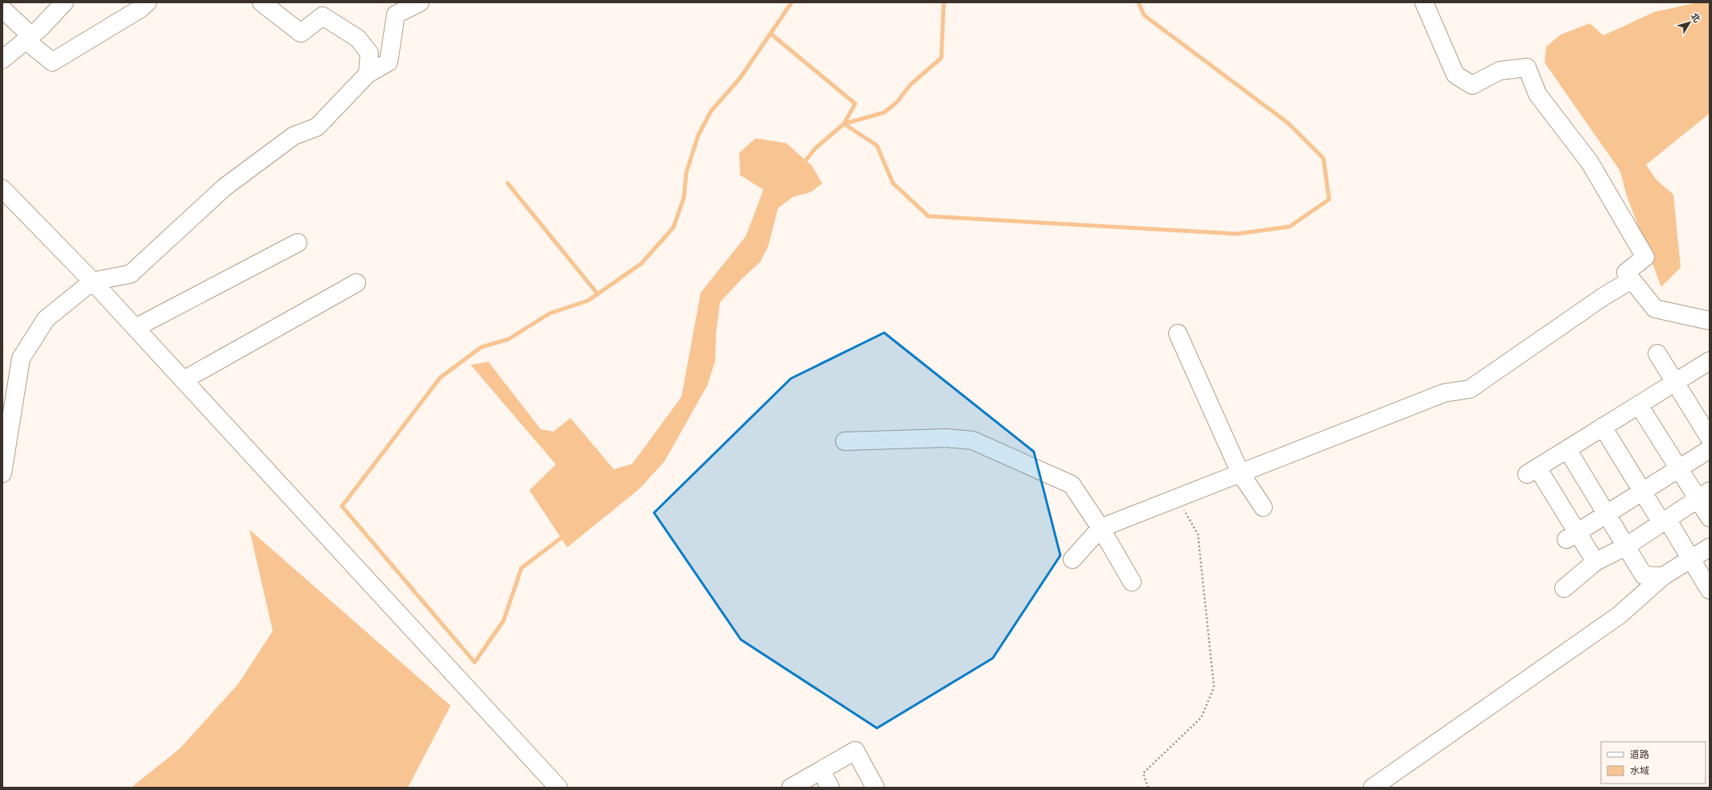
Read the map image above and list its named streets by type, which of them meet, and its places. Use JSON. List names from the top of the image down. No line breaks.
{"legend":["道路","水域"],"north":"top right"}
